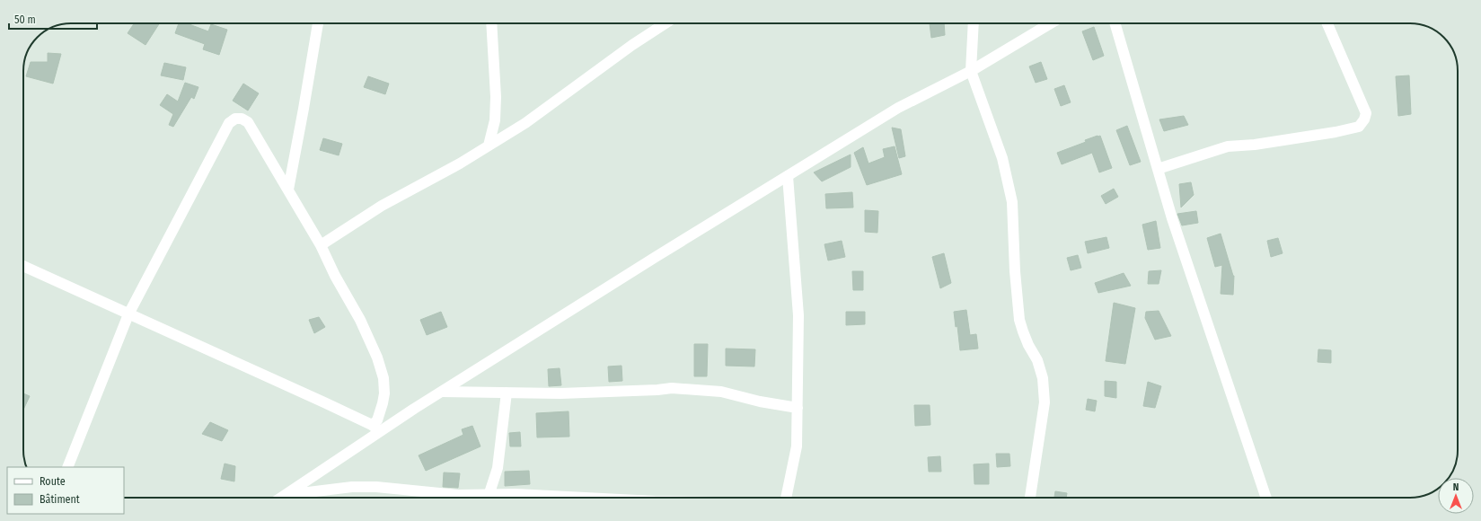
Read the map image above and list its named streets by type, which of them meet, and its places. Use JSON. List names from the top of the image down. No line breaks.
{"legend":["Route","Bâtiment"],"scale_bar":"50 m","north":"top"}
